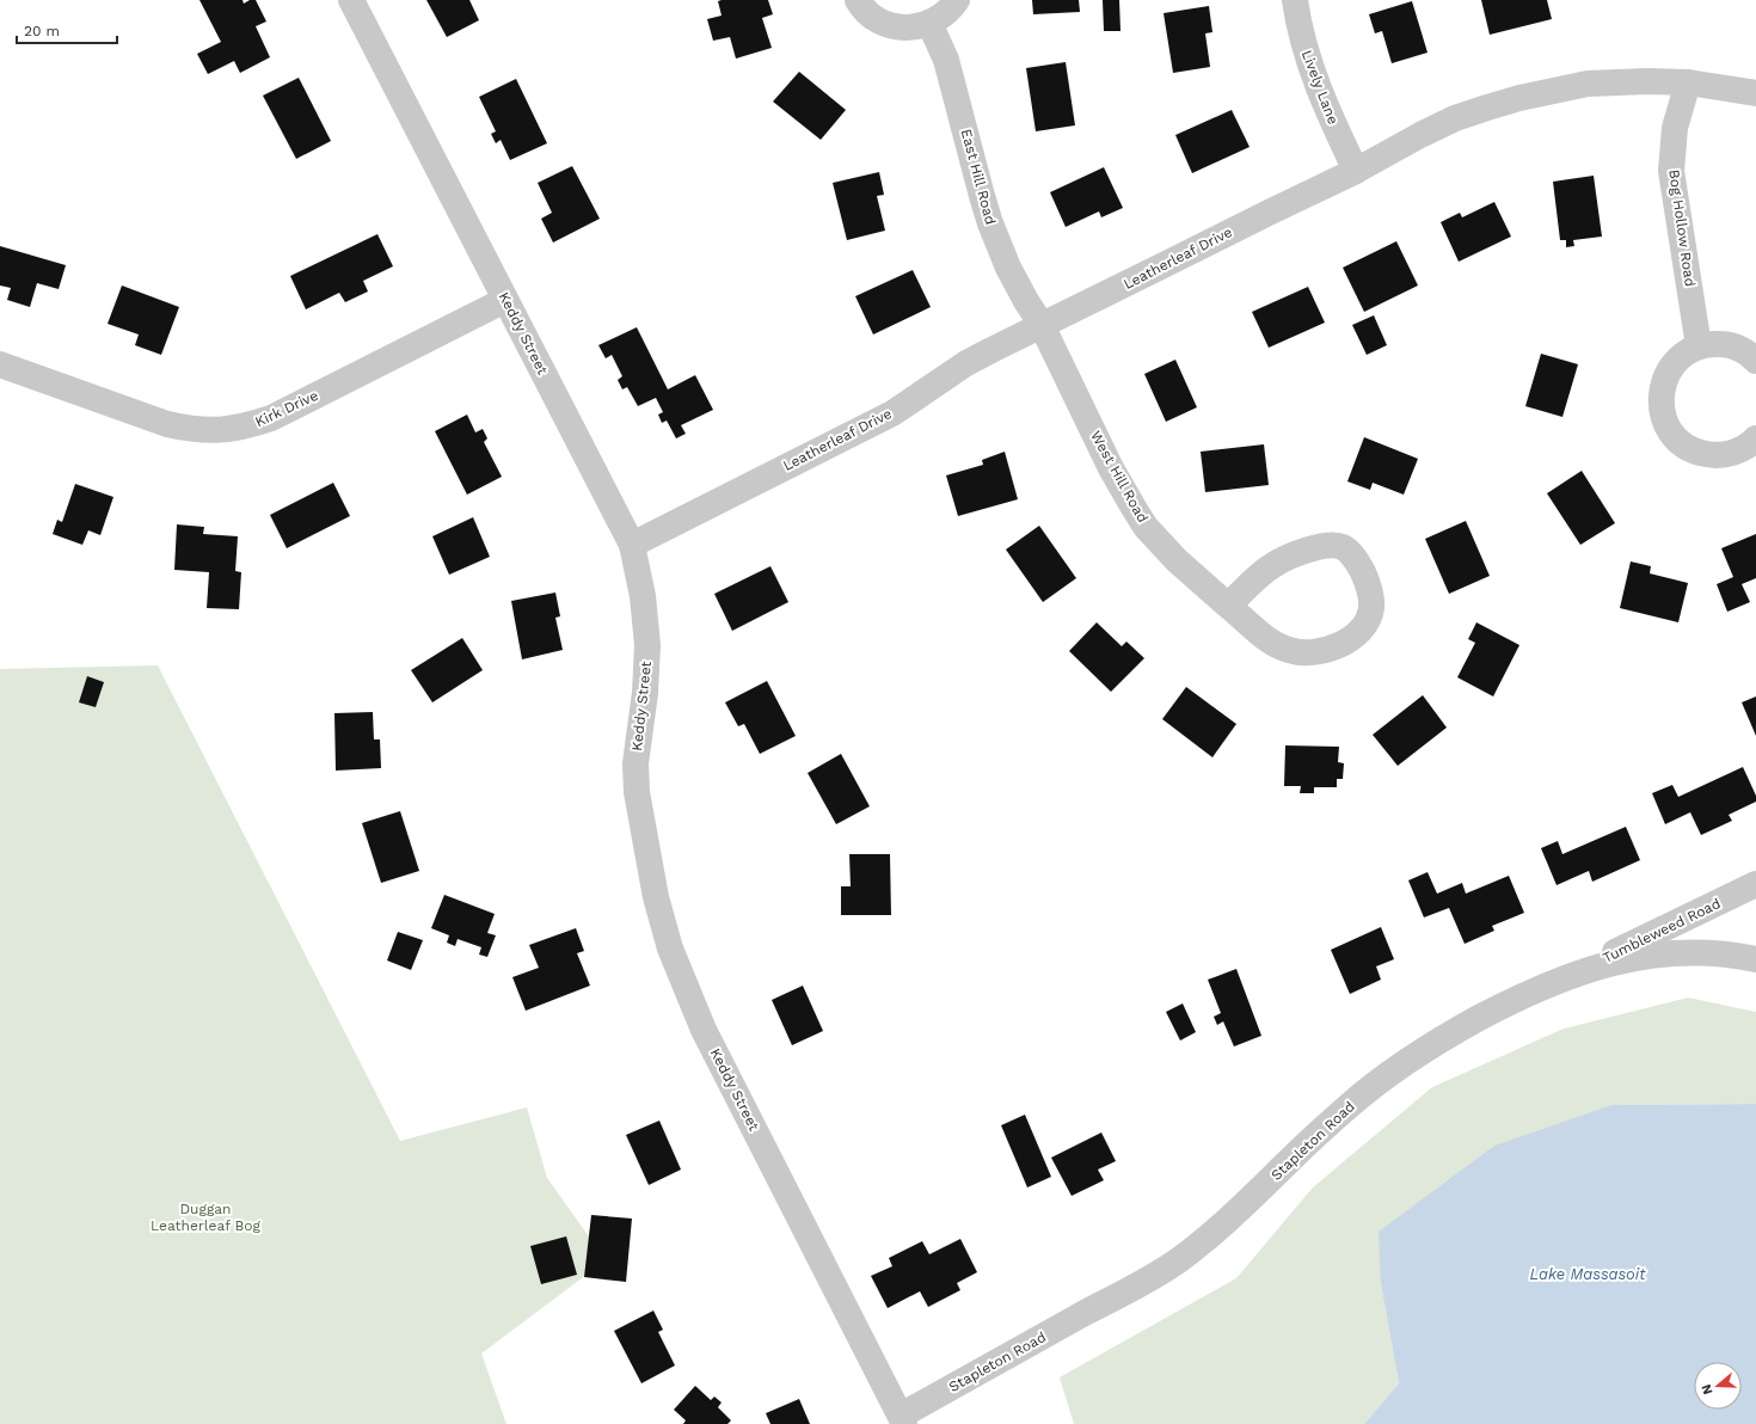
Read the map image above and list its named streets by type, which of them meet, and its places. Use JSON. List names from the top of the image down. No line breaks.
{"streets":{"street":["Lively Lane","East Hill Road","Bog Hollow Road","Leatherleaf Drive","Keddy Street","Kirk Drive","West Hill Road","Tumbleweed Road","Stapleton Road"]},"crossings":[["Lively Lane","Leatherleaf Drive"],["East Hill Road","Leatherleaf Drive"],["East Hill Road","West Hill Road"],["Bog Hollow Road","Leatherleaf Drive"],["Leatherleaf Drive","Keddy Street"],["Leatherleaf Drive","West Hill Road"],["Keddy Street","Kirk Drive"],["Keddy Street","Stapleton Road"],["Tumbleweed Road","Stapleton Road"]],"water":["Lake Massasoit"],"parks":["Duggan Leatherleaf Bog"],"scale_bar":"20 m","north":"left"}
